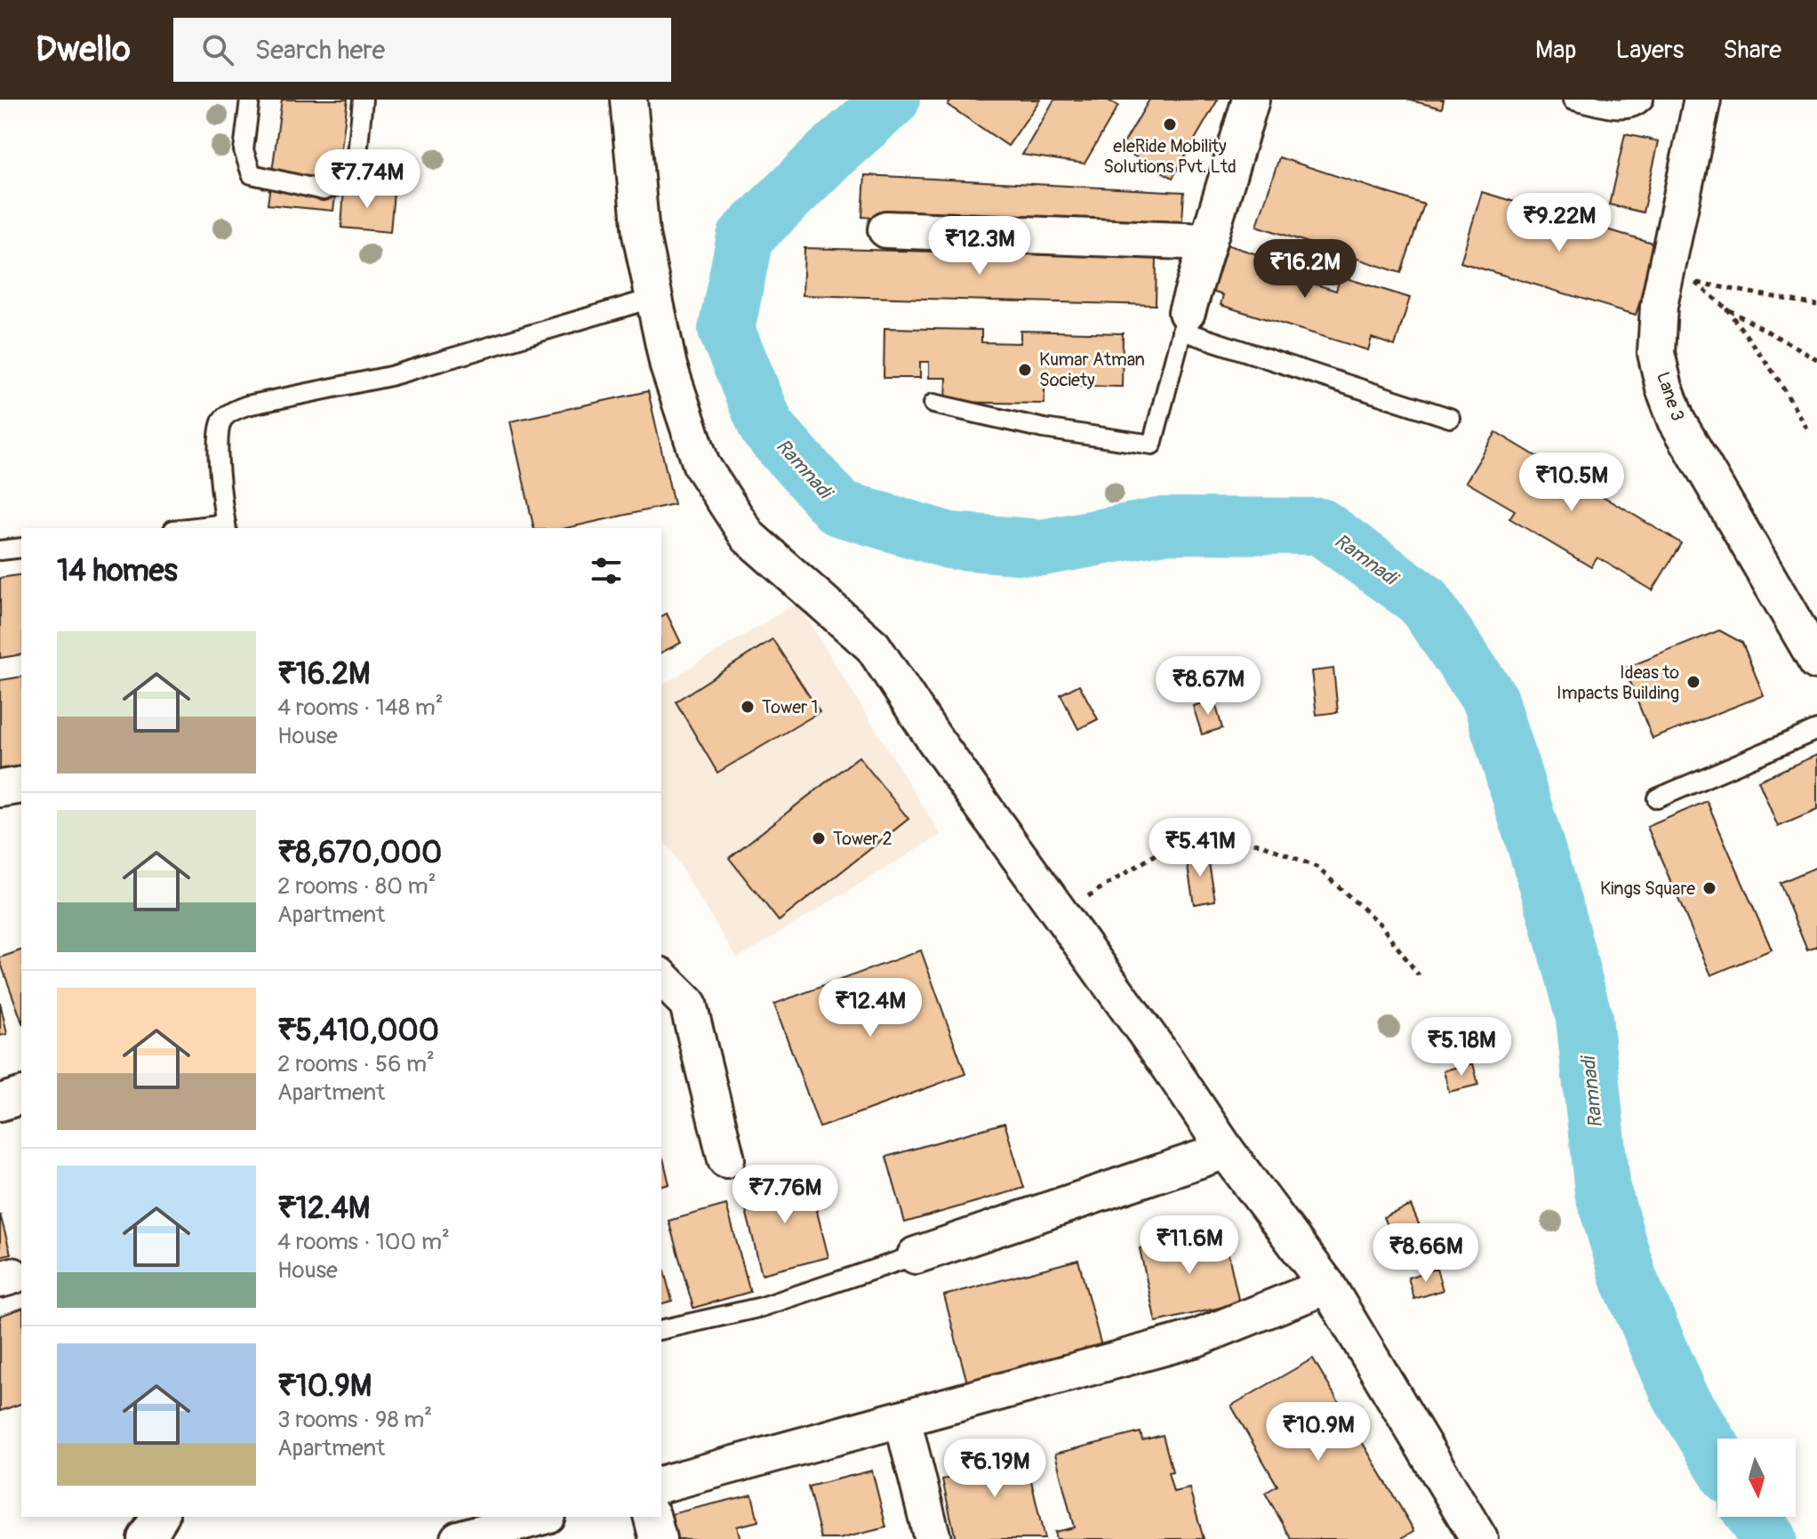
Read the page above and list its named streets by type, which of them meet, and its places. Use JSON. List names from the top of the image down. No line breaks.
{"streets":{"street":["Lane 3"]},"water":["Ramnadi"],"places":["eleRide Mobility Solutions Pvt. Ltd","Kumar Atman Society","Ideas to Impacts Building","Tower 1","Tower 2","Kings Square"],"north":"bottom","page":{"header":"Dwello","search":"Search here","nav":["Map","Layers","Share"],"price":["₹7.74M","₹9.22M","₹12.3M","₹16.2M","₹10.5M","₹8.67M","₹5.41M","₹12.4M","₹5.18M","₹7.76M","₹11.6M","₹8.66M","₹10.9M","₹6.19M"],"heading":"14 homes","list":[{"name":"₹16.2M","note":"4 rooms · 148 m² · House"},{"name":"₹8,670,000","note":"2 rooms · 80 m² · Apartment"},{"name":"₹5,410,000","note":"2 rooms · 56 m² · Apartment"},{"name":"₹12.4M","note":"4 rooms · 100 m² · House"},{"name":"₹10.9M","note":"3 rooms · 98 m² · Apartment"}]}}
